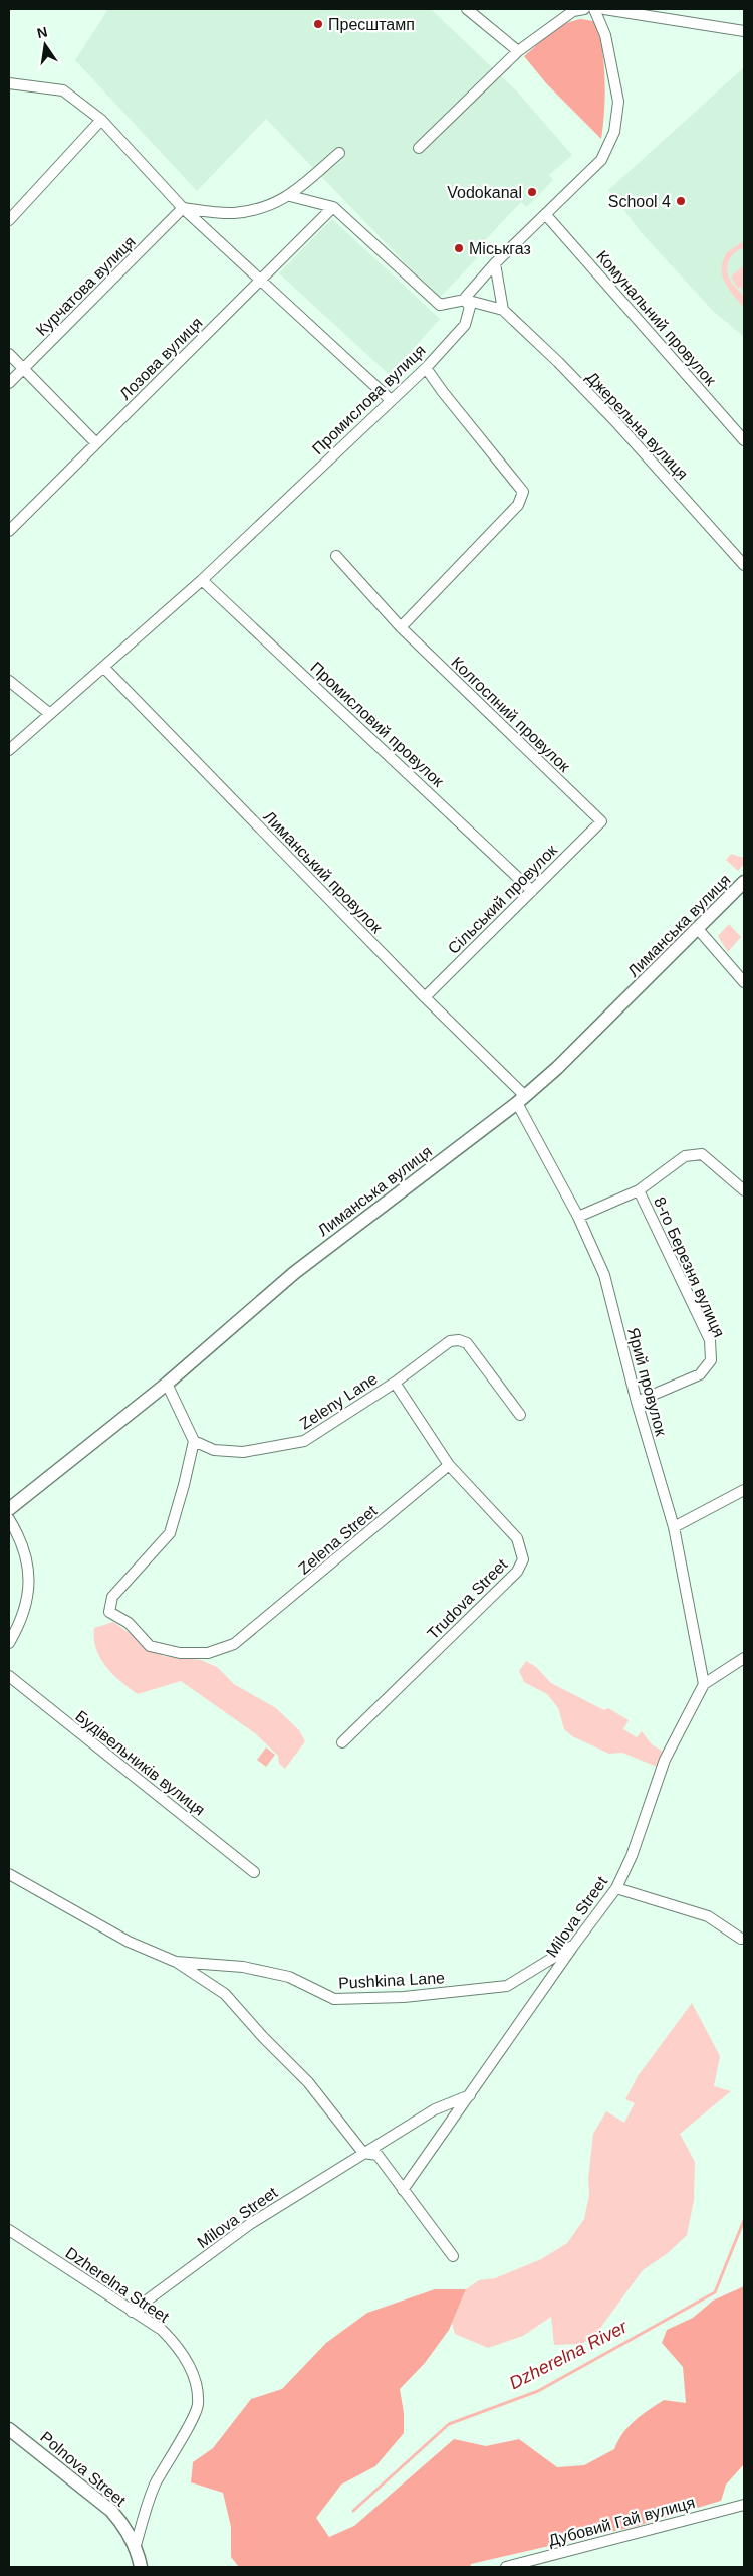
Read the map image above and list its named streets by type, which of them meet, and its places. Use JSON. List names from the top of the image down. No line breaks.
{"streets":{"street":["Курчатова вулиця","Комунальний провулок","Лозова вулиця","Промислова вулиця","Джерельна вулиця","Колгоспний провулок","Промисловий провулок","Лиманський провулок","Сільський провулок","Лиманська вулиця","8-го Березня вулиця","Ярий провулок","Zeleny Lane","Zelena Street","Trudova Street","Будівельників вулиця","Milova Street","Pushkina Lane","Dzherelna Street","Polnova Street","Дубовий Гай вулиця"]},"crossings":[["Промислова вулиця","Промисловий провулок"],["Промислова вулиця","Лиманський провулок"],["Колгоспний провулок","Сільський провулок"],["Промисловий провулок","Сільський провулок"],["Лиманський провулок","Сільський провулок"],["Лиманський провулок","Лиманська вулиця"],["Лиманський провулок","Ярий провулок"],["Лиманська вулиця","Ярий провулок"],["8-го Березня вулиця","Ярий провулок"],["Ярий провулок","Milova Street"],["Zeleny Lane","Zelena Street"],["Zelena Street","Trudova Street"],["Milova Street","Pushkina Lane"],["Milova Street","Dzherelna Street"],["Dzherelna Street","Polnova Street"]],"water":["Dzherelna River"],"places":["Пресштамп","Vodokanal","School 4","Міськгаз"],"north":"top"}
